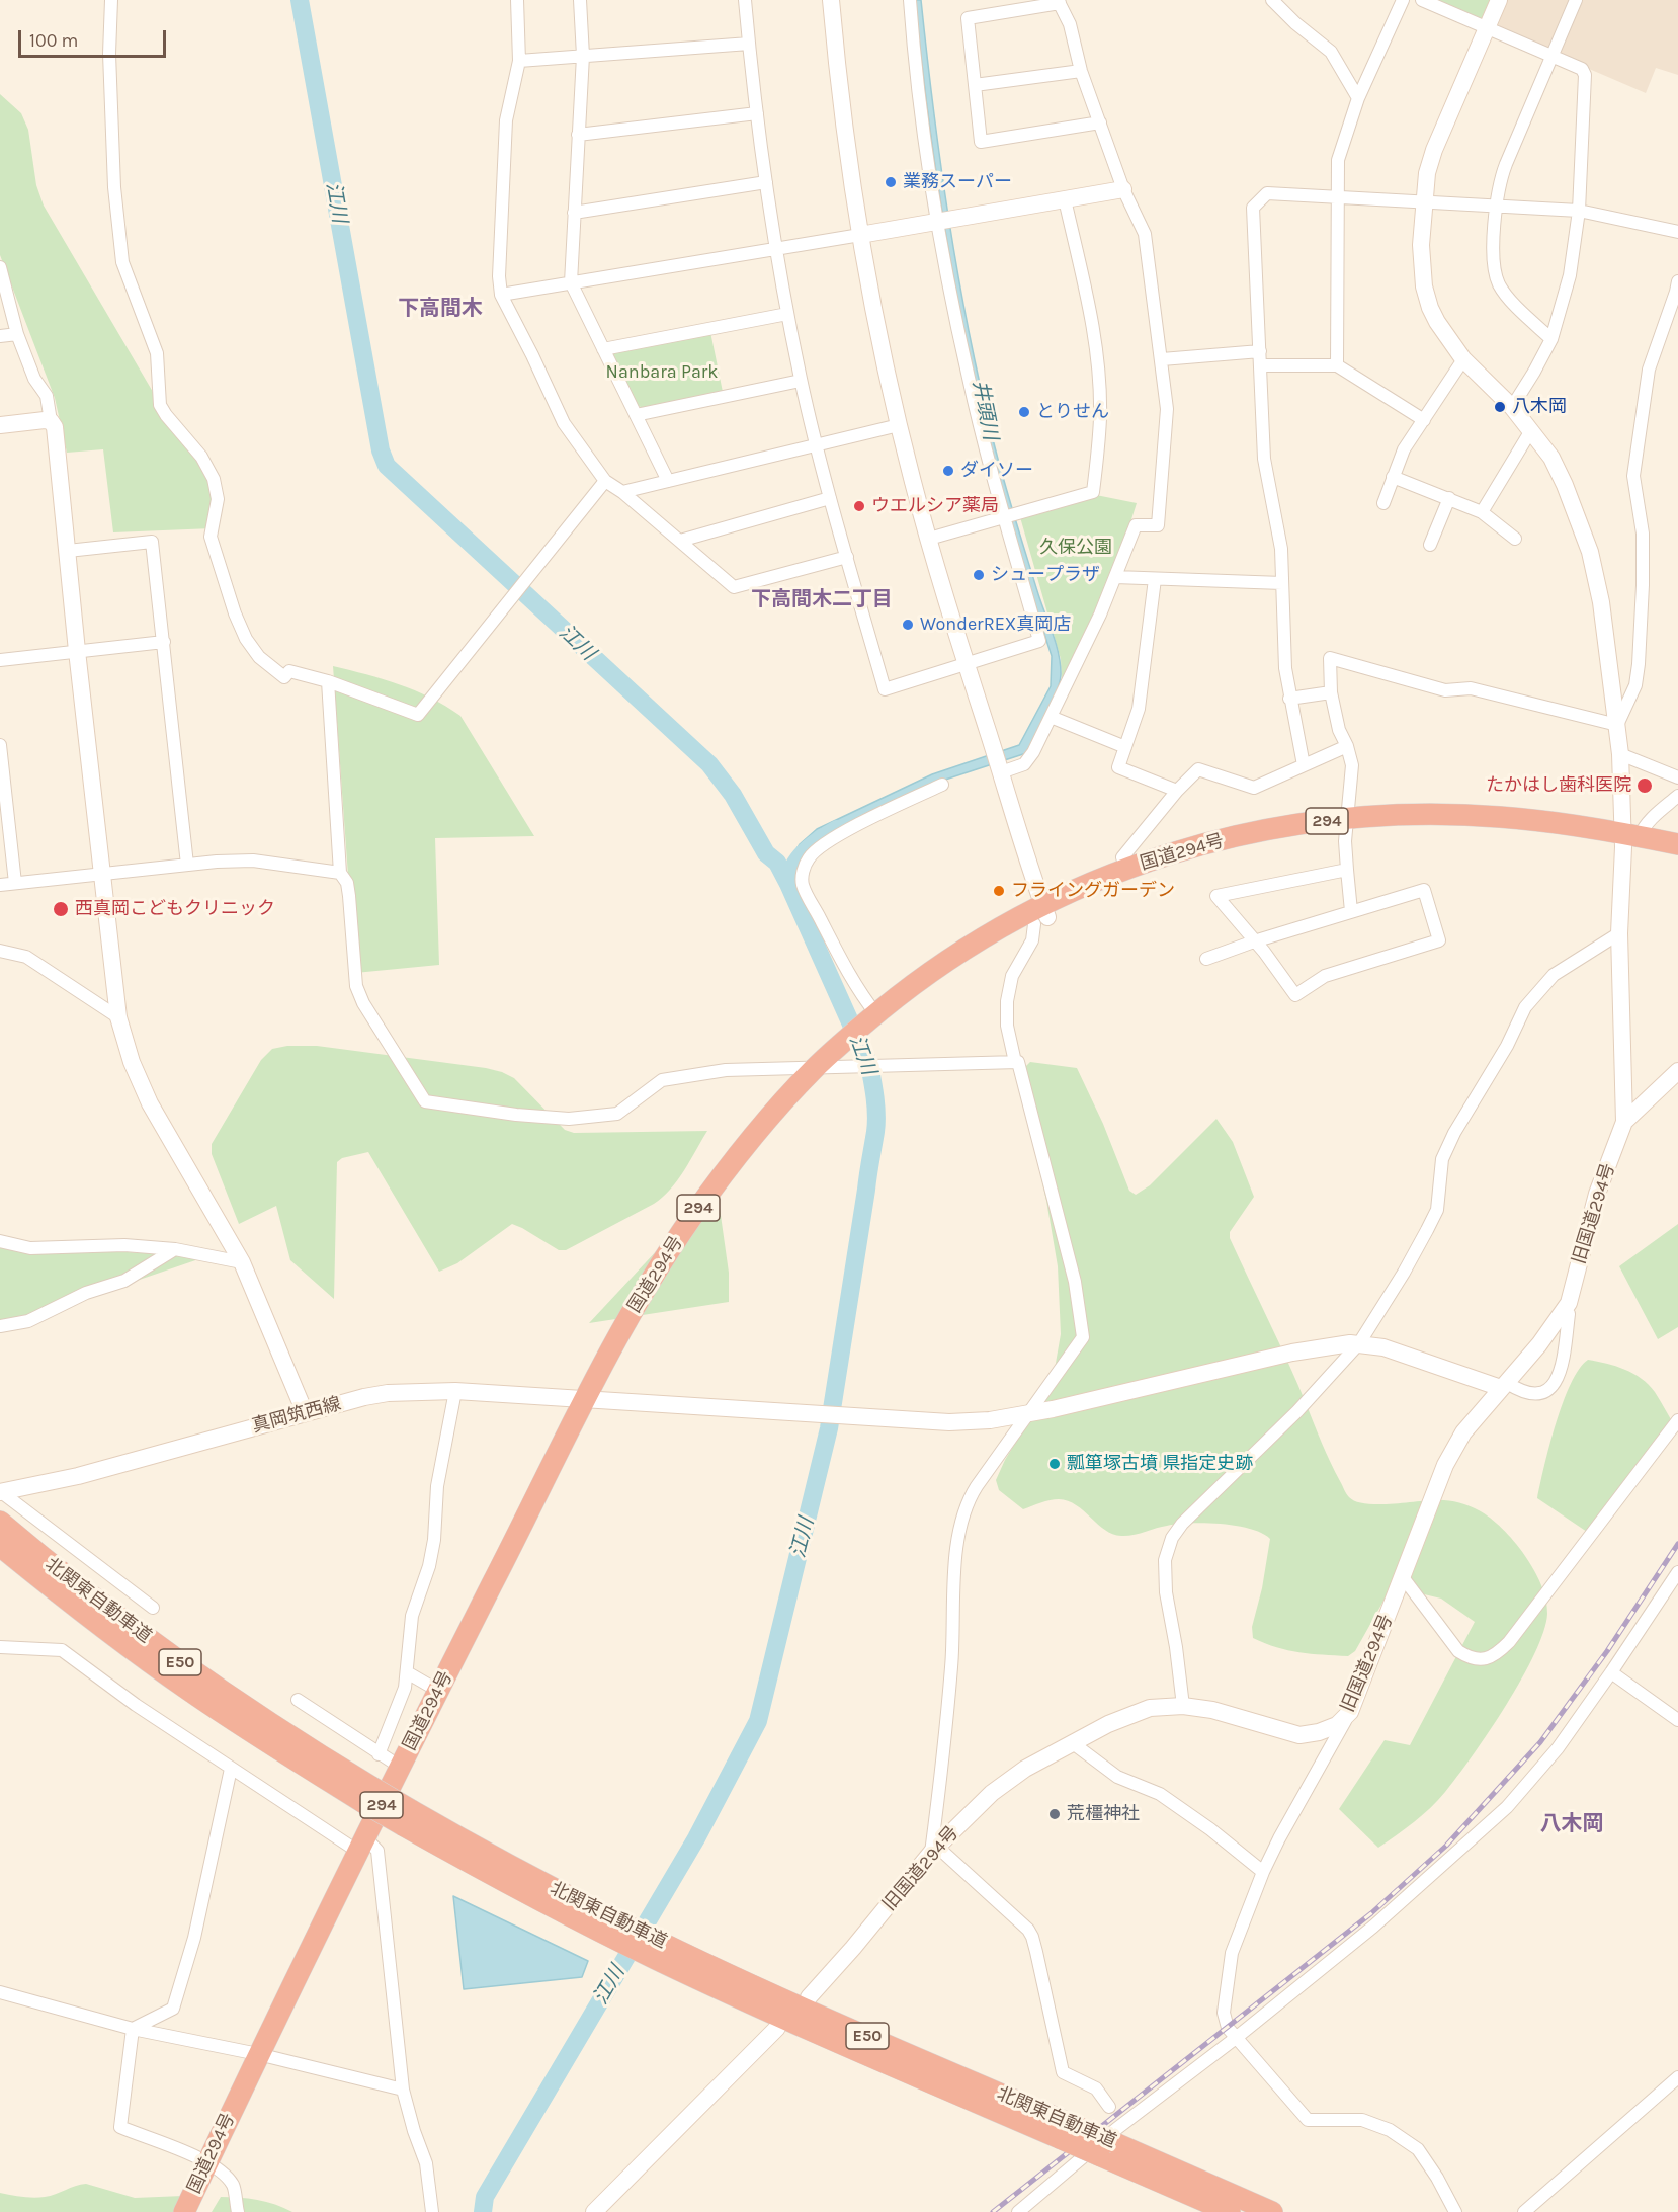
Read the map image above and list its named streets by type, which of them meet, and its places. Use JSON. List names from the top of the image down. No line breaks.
{"streets":{"highway":["294","国道294号","北関東自動車道","E50"],"street":["旧国道294号","真岡筑西線"]},"crossings":[["国道294号","真岡筑西線"],["旧国道294号","真岡筑西線"]],"districts":["下高間木","下高間木二丁目","八木岡"],"water":["江川","井頭川"],"parks":["Nanbara Park","久保公園"],"places":["業務スーパー","八木岡","とりせん","ダイソー","ウエルシア薬局","シュープラザ","WonderREX真岡店","たかはし歯科医院","フライングガーデン","西真岡こどもクリニック","瓢箪塚古墳 県指定史跡","荒橿神社"],"scale_bar":"100 m"}
